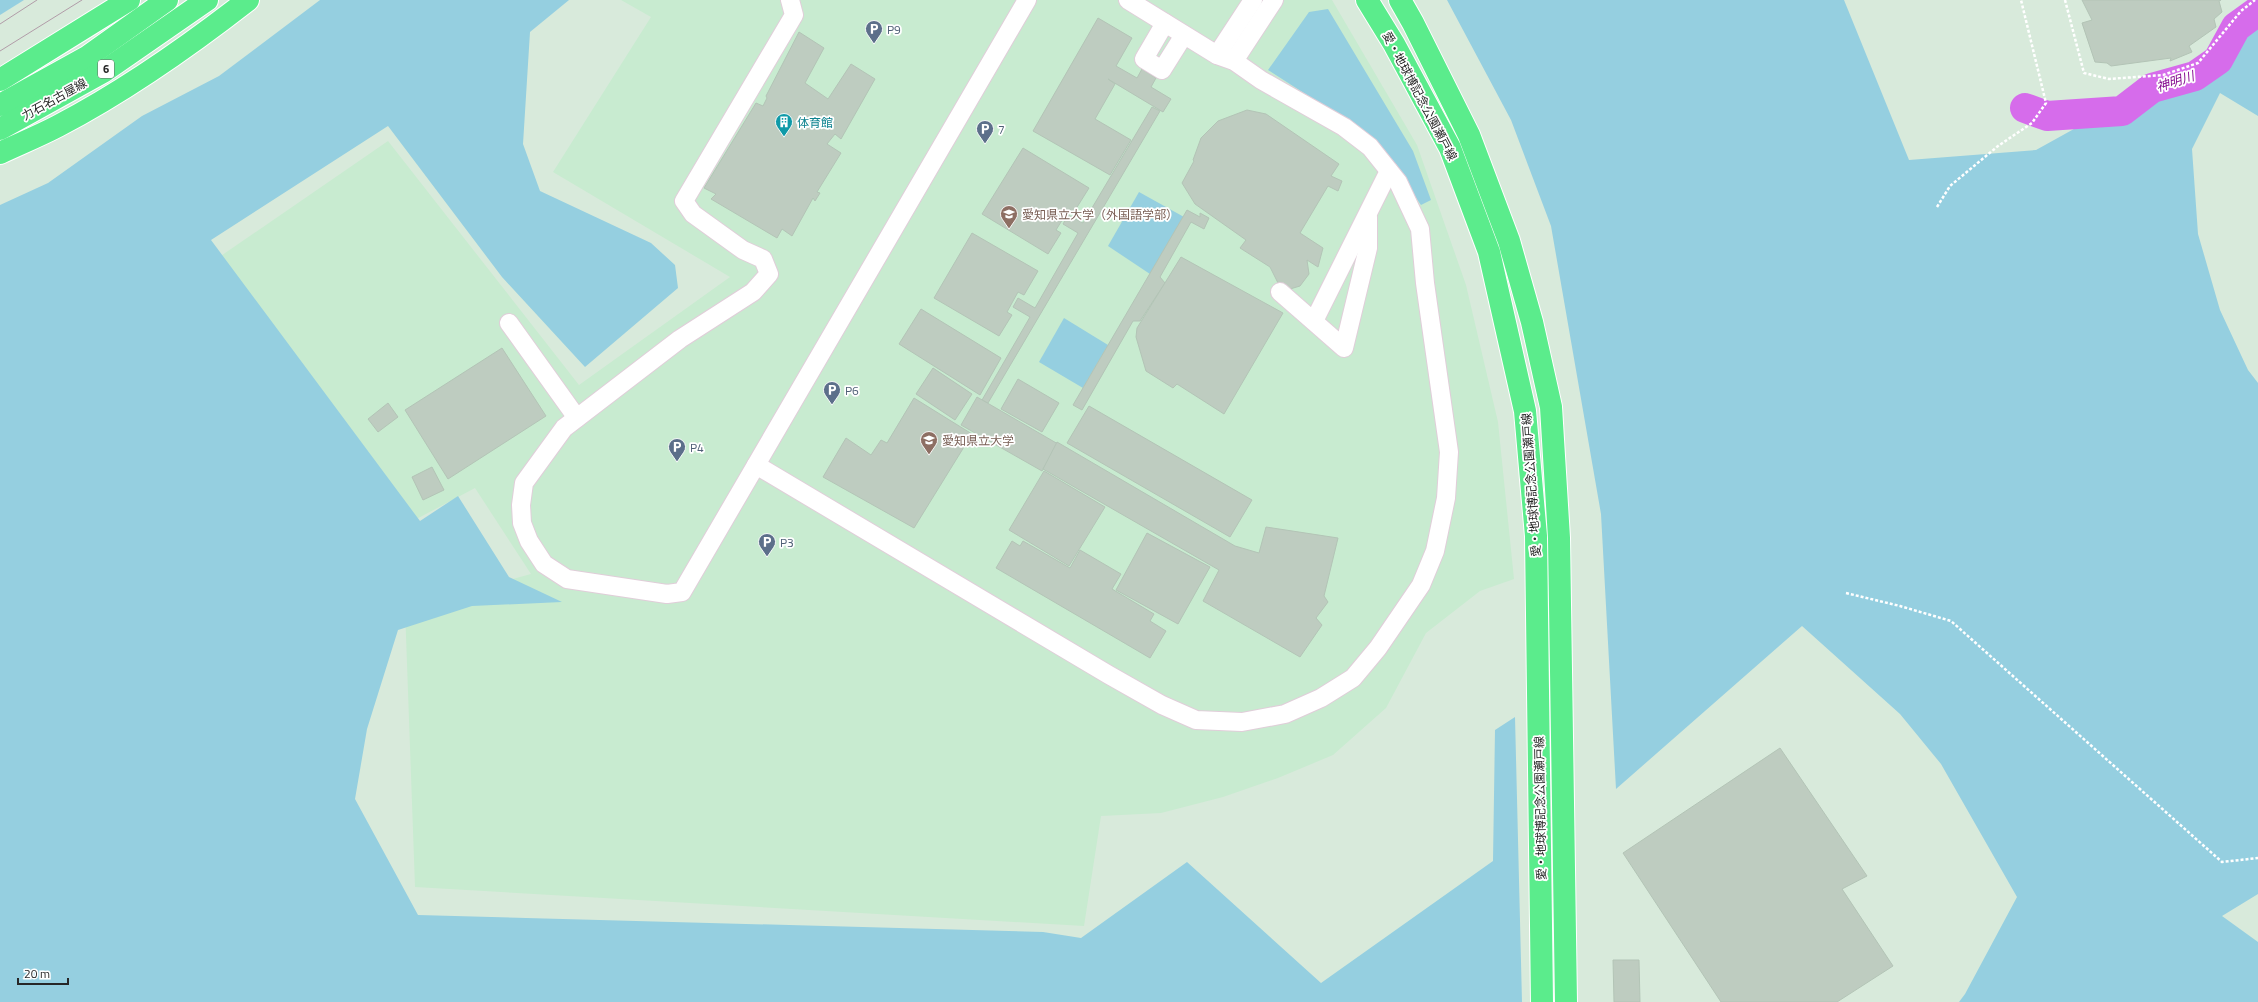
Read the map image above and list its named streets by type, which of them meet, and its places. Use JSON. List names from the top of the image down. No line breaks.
{"streets":{"main road":["6","愛・地球博記念公園瀬戸線","力石名古屋線"]},"water":["神明川"],"places":{"parking":["P9","7","P6","P4","P3"],"building":["体育館"],"school or university":["愛知県立大学（外国語学部）","愛知県立大学"]},"scale_bar":"20 m"}
